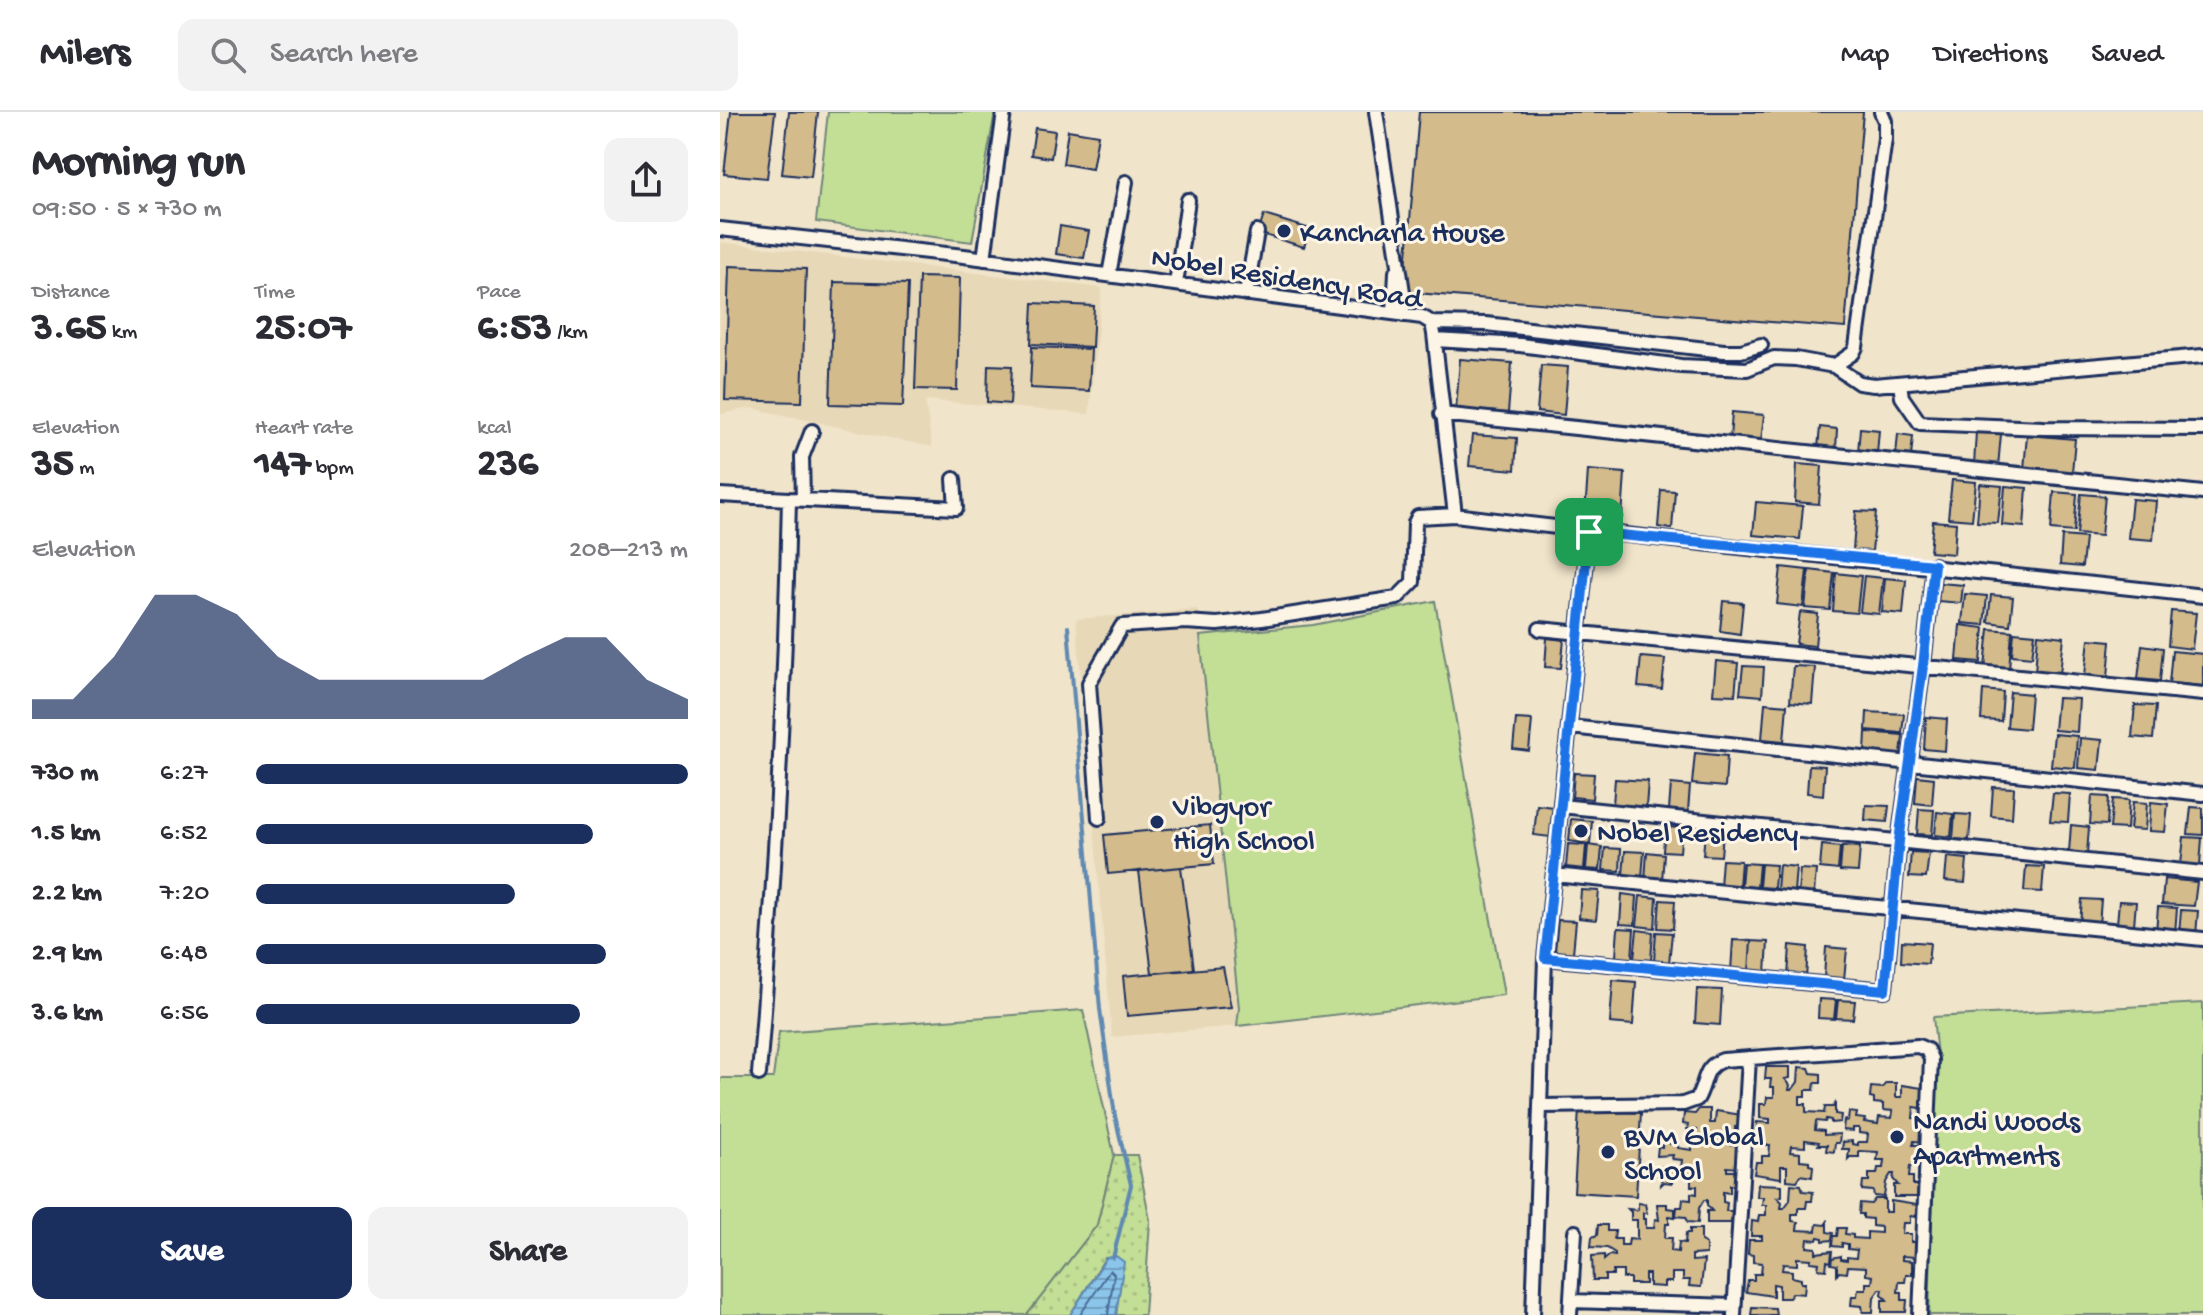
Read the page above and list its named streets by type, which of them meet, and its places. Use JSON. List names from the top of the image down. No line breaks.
{"streets":{"street":["Nobel Residency Road"]},"places":["Kancharla House","Vibgyor High School","Nobel Residency","Nandi Woods Apartments","BVM Global School"],"page":{"header":"Milers","search":"Search here","nav":["Map","Directions","Saved"],"heading":["Morning run","09:50 · 5 × 730 m"],"stats":[["Distance","3.65 km"],["Time","25:07"],["Pace","6:53 /km"],["Elevation","35 m"],["Heart rate","147 bpm"],["kcal","236"]],"chart":["Elevation","208–213 m"],"list":[{"name":"730 m","note":"6:27"},{"name":"1.5 km","note":"6:52"},{"name":"2.2 km","note":"7:20"},{"name":"2.9 km","note":"6:48"},{"name":"3.6 km","note":"6:56"}],"buttons":["Save","Share"]}}
